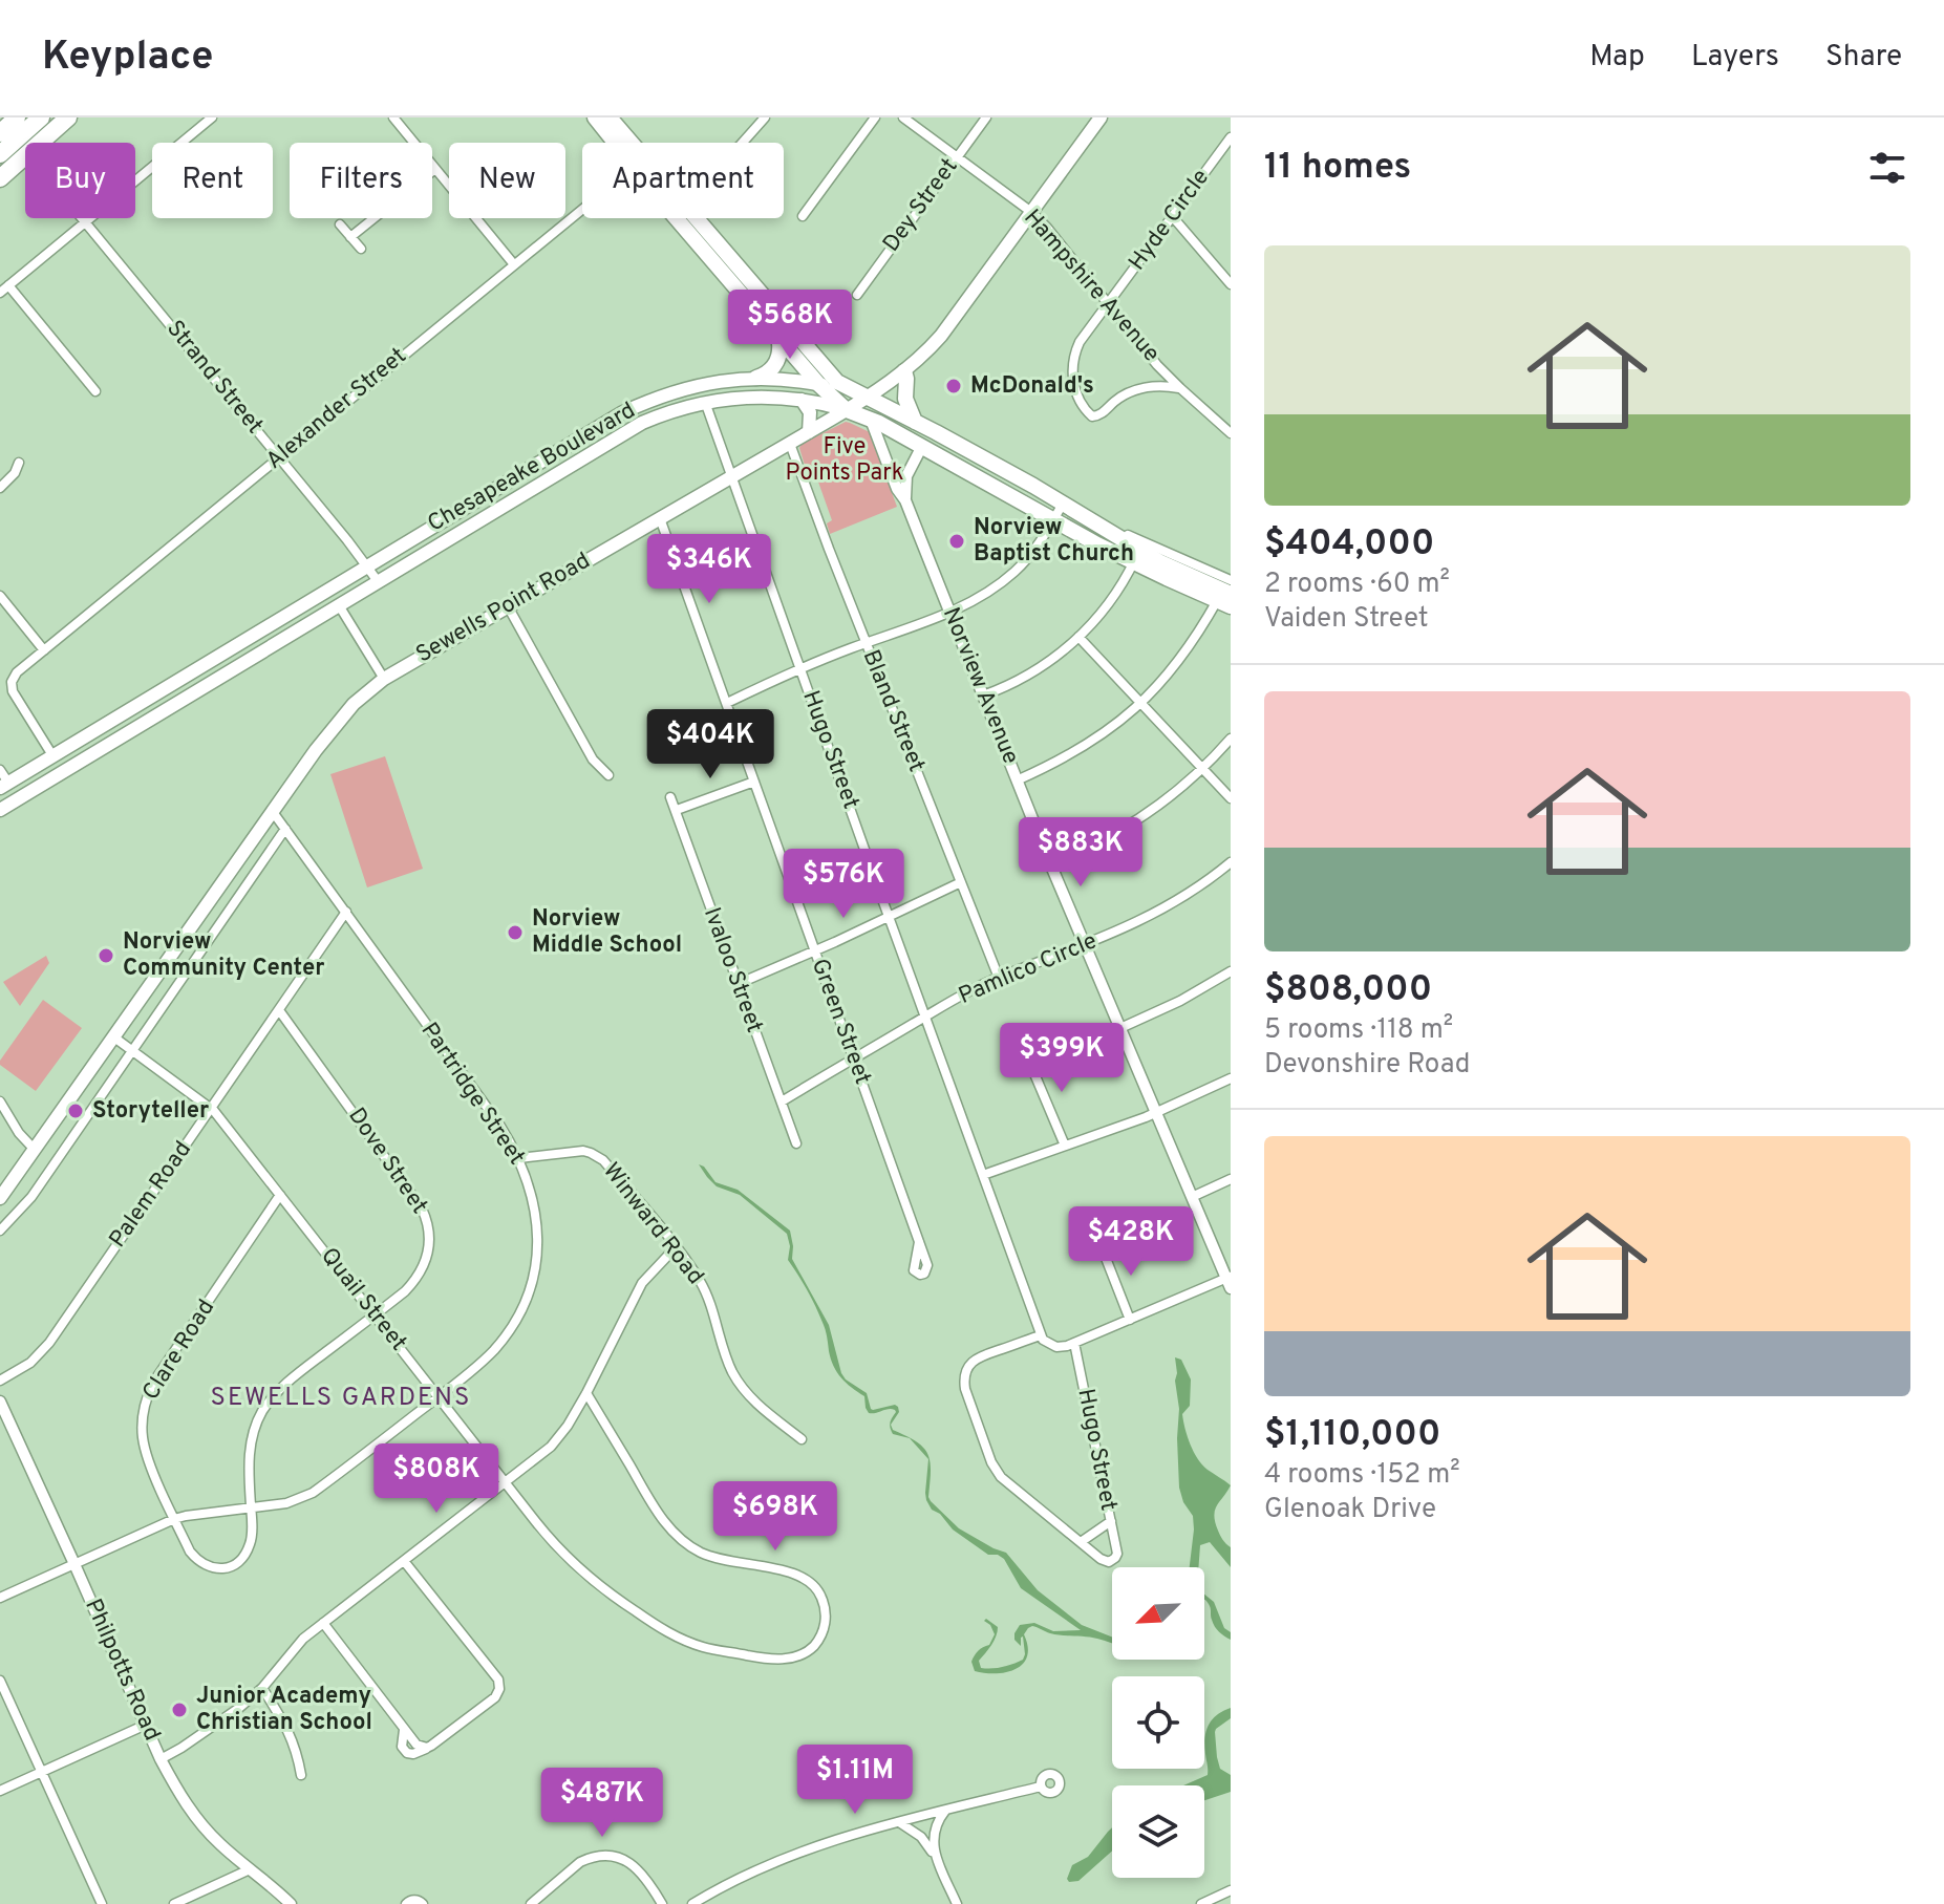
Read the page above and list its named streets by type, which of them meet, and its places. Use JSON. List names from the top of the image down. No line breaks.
{"streets":{"main road":["Chesapeake Boulevard","Sewells Point Road"],"street":["Dey Street","Hyde Circle","Hampshire Avenue","Strand Street","Alexander Street","Norview Avenue","Bland Street","Hugo Street","Pamlico Circle","Ivaloo Street","Green Street","Partridge Street","Dove Street","Palem Road","Winward Road","Quail Street","Clare Road","Philpotts Road"]},"crossings":[["Dey Street","Hampshire Avenue"],["Hyde Circle","Hampshire Avenue"],["Hampshire Avenue","Sewells Point Road"],["Strand Street","Alexander Street"],["Strand Street","Chesapeake Boulevard"],["Alexander Street","Chesapeake Boulevard"],["Chesapeake Boulevard","Sewells Point Road"],["Chesapeake Boulevard","Norview Avenue"],["Chesapeake Boulevard","Hugo Street"],["Sewells Point Road","Bland Street"],["Sewells Point Road","Hugo Street"],["Sewells Point Road","Green Street"],["Sewells Point Road","Partridge Street"],["Sewells Point Road","Quail Street"],["Norview Avenue","Pamlico Circle"],["Bland Street","Pamlico Circle"],["Hugo Street","Pamlico Circle"],["Pamlico Circle","Ivaloo Street"],["Pamlico Circle","Green Street"],["Partridge Street","Dove Street"],["Partridge Street","Palem Road"],["Partridge Street","Winward Road"],["Partridge Street","Quail Street"],["Partridge Street","Clare Road"],["Partridge Street","Philpotts Road"],["Dove Street","Palem Road"],["Dove Street","Quail Street"],["Dove Street","Clare Road"],["Palem Road","Quail Street"],["Quail Street","Clare Road"]],"districts":["SEWELLS GARDENS"],"parks":["Five Points Park"],"places":["McDonald's","Norview Baptist Church","Norview Middle School","Norview Community Center","Storyteller","Junior Academy Christian School"],"north":"bottom left","page":{"header":"Keyplace","nav":["Map","Layers","Share"],"heading":"11 homes","chip":["Buy","Rent","Filters","New","Apartment"],"list":[{"name":"$404,000","note":"2 rooms · 60 m² · Vaiden Street"},{"name":"$808,000","note":"5 rooms · 118 m² · Devonshire Road"},{"name":"$1,110,000","note":"4 rooms · 152 m² · Glenoak Drive"}],"price":["$568K","$346K","$404K","$883K","$576K","$399K","$428K","$808K","$698K","$1.11M","$487K"]}}
